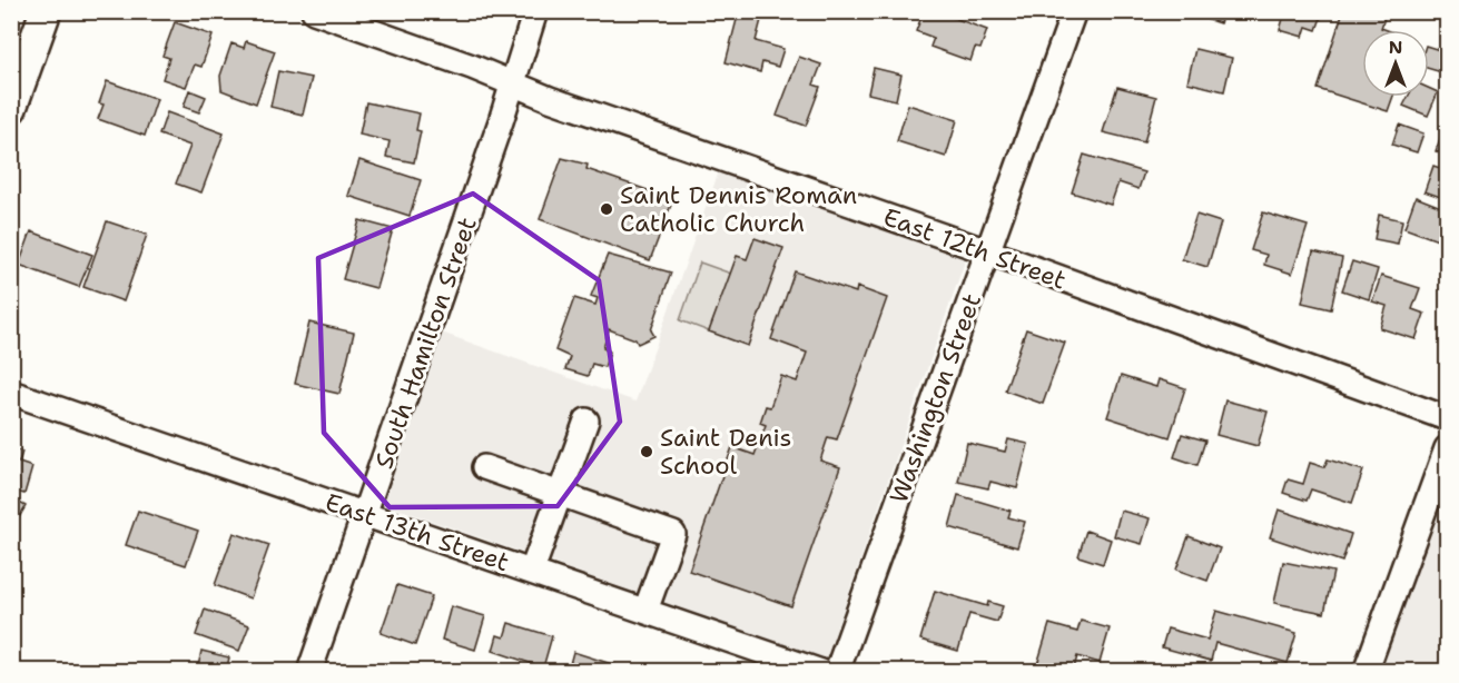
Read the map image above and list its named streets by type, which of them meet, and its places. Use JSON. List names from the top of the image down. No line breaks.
{"streets":{"street":["East 12th Street","South Hamilton Street","Washington Street","East 13th Street"]},"crossings":[["East 12th Street","South Hamilton Street"],["East 12th Street","Washington Street"],["South Hamilton Street","East 13th Street"]],"places":["Saint Dennis Roman Catholic Church","Saint Denis School"],"north":"top"}
